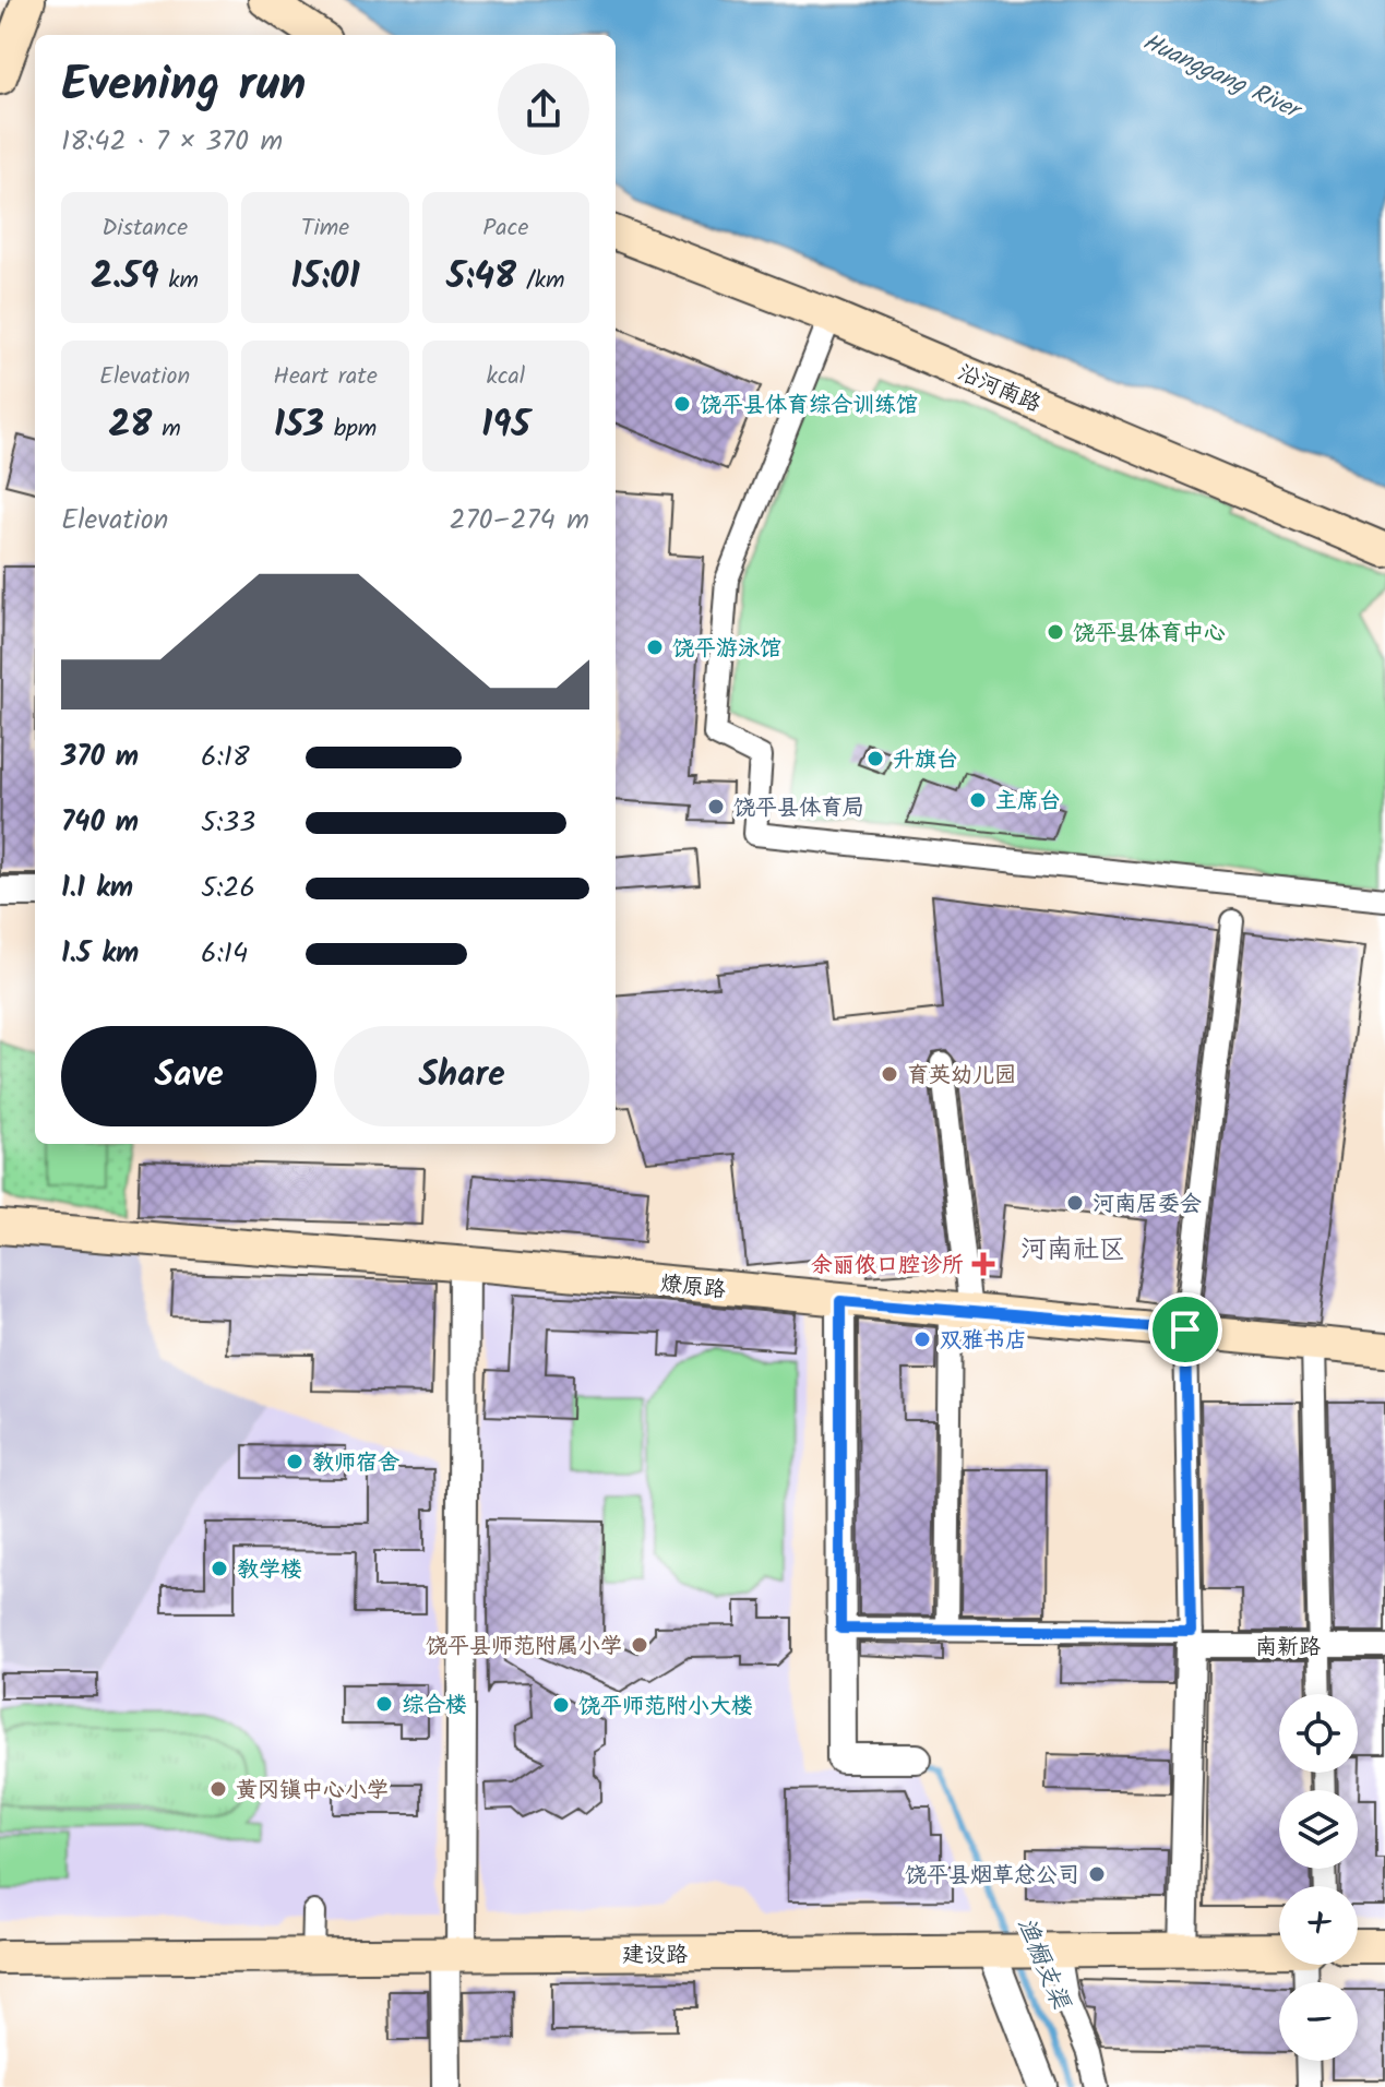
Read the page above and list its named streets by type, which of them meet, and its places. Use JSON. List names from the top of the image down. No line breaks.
{"streets":{"main road":["沿河南路","燎原路","建设路"],"street":["南新路"]},"districts":["河南社区"],"water":["Huanggang River","渔橱支渠"],"places":{"other":["饶平县体育综合训练馆","饶平县体育中心","饶平游泳馆","升旗台","主席台","饶平县体育局","育英幼儿园","河南居委会","双雅书店","教师宿舍","教学楼","饶平县师范附属小学","综合楼","饶平师范附小大楼","黄冈镇中心小学","饶平县烟草总公司"],"health":["余丽侬口腔诊所"]},"page":{"heading":["Evening run","18:42 · 7 × 370 m"],"stats":[["Distance","2.59 km"],["Time","15:01"],["Pace","5:48 /km"],["Elevation","28 m"],["Heart rate","153 bpm"],["kcal","195"]],"chart":["Elevation","270–274 m"],"list":[{"name":"370 m","note":"6:18"},{"name":"740 m","note":"5:33"},{"name":"1.1 km","note":"5:26"},{"name":"1.5 km","note":"6:14"}],"buttons":["Save","Share"],"map_buttons":["+","−"]}}
